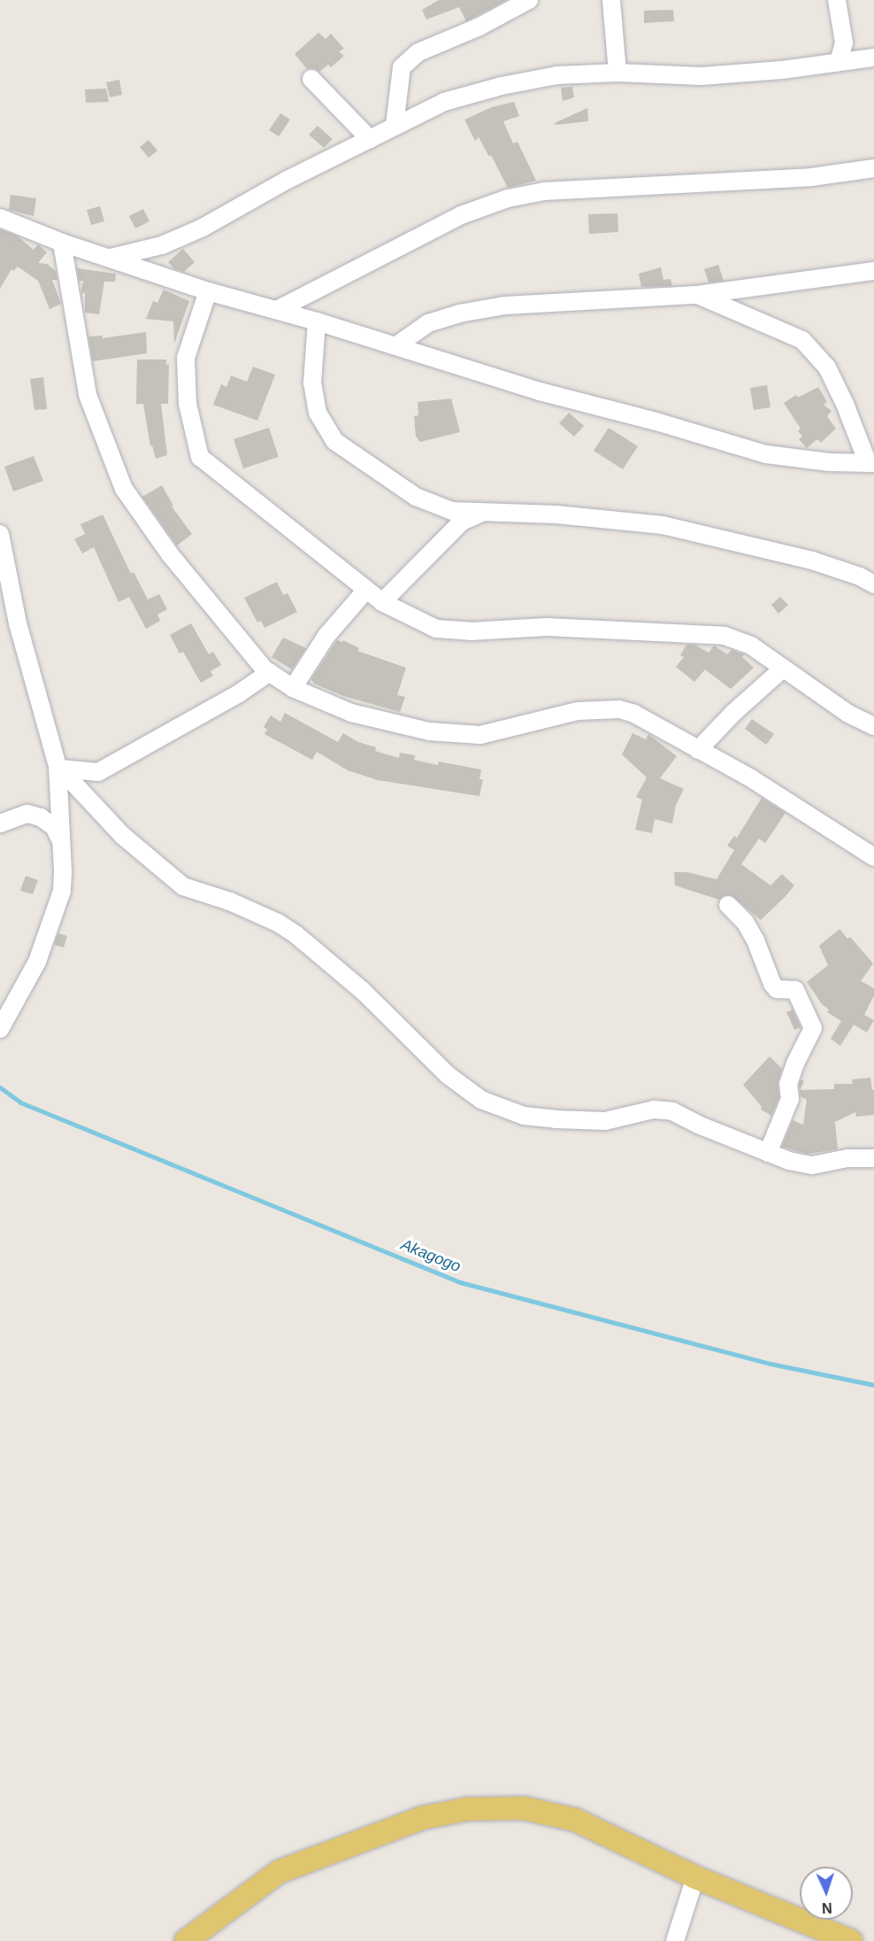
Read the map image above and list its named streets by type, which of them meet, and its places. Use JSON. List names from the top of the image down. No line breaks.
{"water":["Akagogo"],"north":"bottom"}
